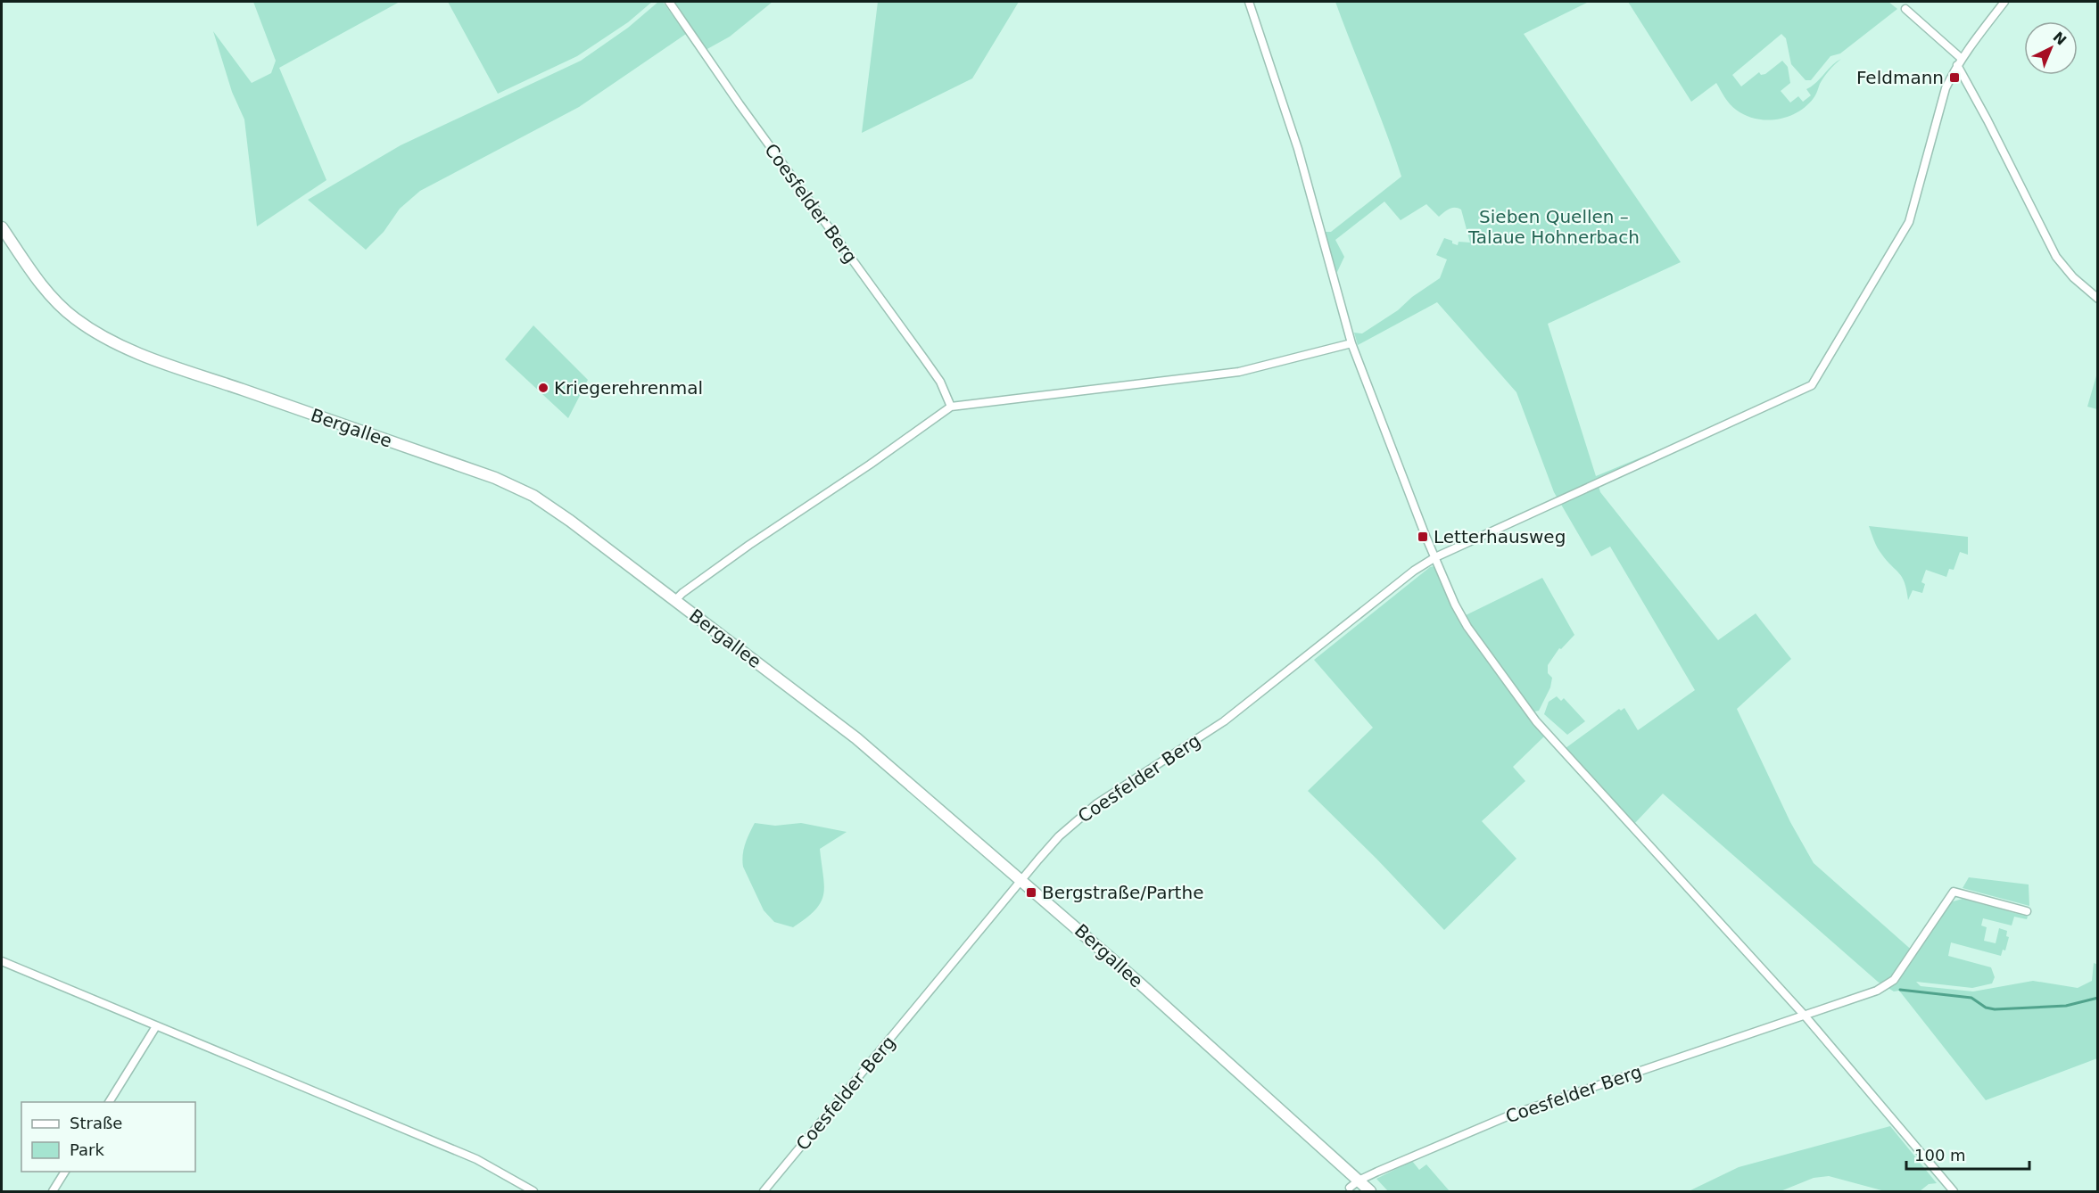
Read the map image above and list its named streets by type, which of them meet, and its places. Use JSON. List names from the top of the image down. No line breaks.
{"streets":{"street":["Coesfelder Berg","Bergallee"]},"crossings":[["Coesfelder Berg","Bergallee"]],"parks":["Sieben Quellen – Talaue Hohnerbach"],"places":{"transit":["Feldmann","Letterhausweg","Bergstraße/Parthe"],"other":["Kriegerehrenmal"]},"legend":["Straße","Park"],"scale_bar":"100 m","north":"top right"}
